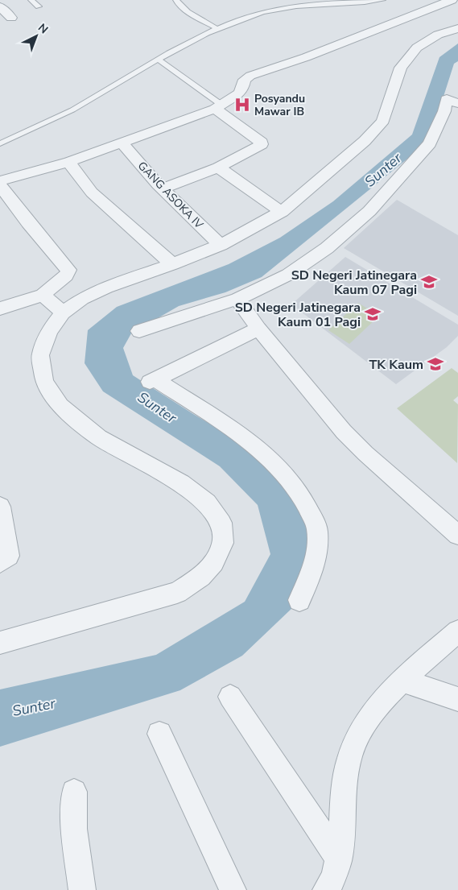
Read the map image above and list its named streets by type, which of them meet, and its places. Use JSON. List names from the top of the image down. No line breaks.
{"streets":{"street":["GANG ASOKA IV"]},"water":["Sunter"],"places":{"hospital":["Posyandu Mawar IB"],"school or university":["SD Negeri Jatinegara Kaum 07 Pagi","SD Negeri Jatinegara Kaum 01 Pagi","TK Kaum"]},"north":"top right"}
